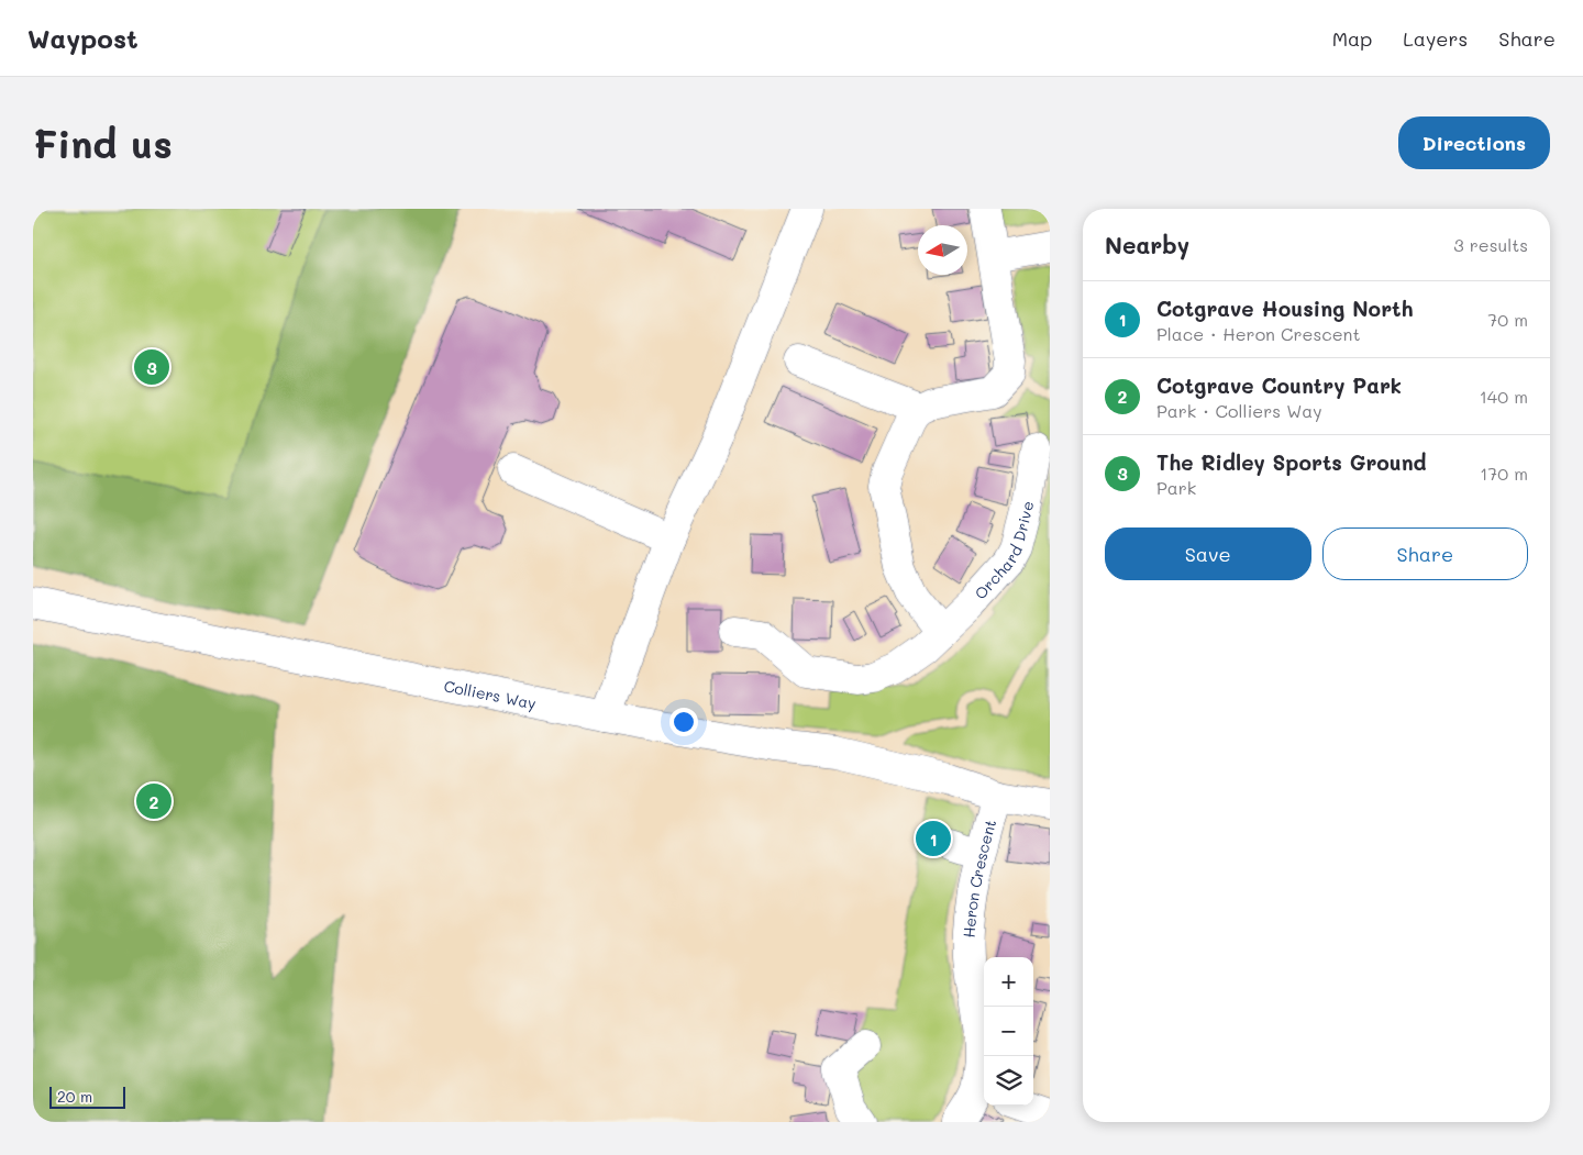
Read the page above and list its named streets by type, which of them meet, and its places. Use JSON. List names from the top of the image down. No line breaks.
{"streets":{"street":["Orchard Drive","Colliers Way","Heron Crescent"]},"crossings":[["Colliers Way","Heron Crescent"]],"scale_bar":"20 m","north":"left","page":{"header":"Waypost","nav":["Map","Layers","Share"],"buttons":["Directions",["Save","Share"]],"title":"Find us","heading":["Nearby","3 results"],"list":[{"mark":"1","name":"Cotgrave Housing North","note":"Place · Heron Crescent","value":"70 m"},{"mark":"2","name":"Cotgrave Country Park","note":"Park · Colliers Way","value":"140 m"},{"mark":"3","name":"The Ridley Sports Ground","note":"Park","value":"170 m"}],"pins":["3","2","1"],"map_buttons":["+","−"],"scale":"20 m"}}
